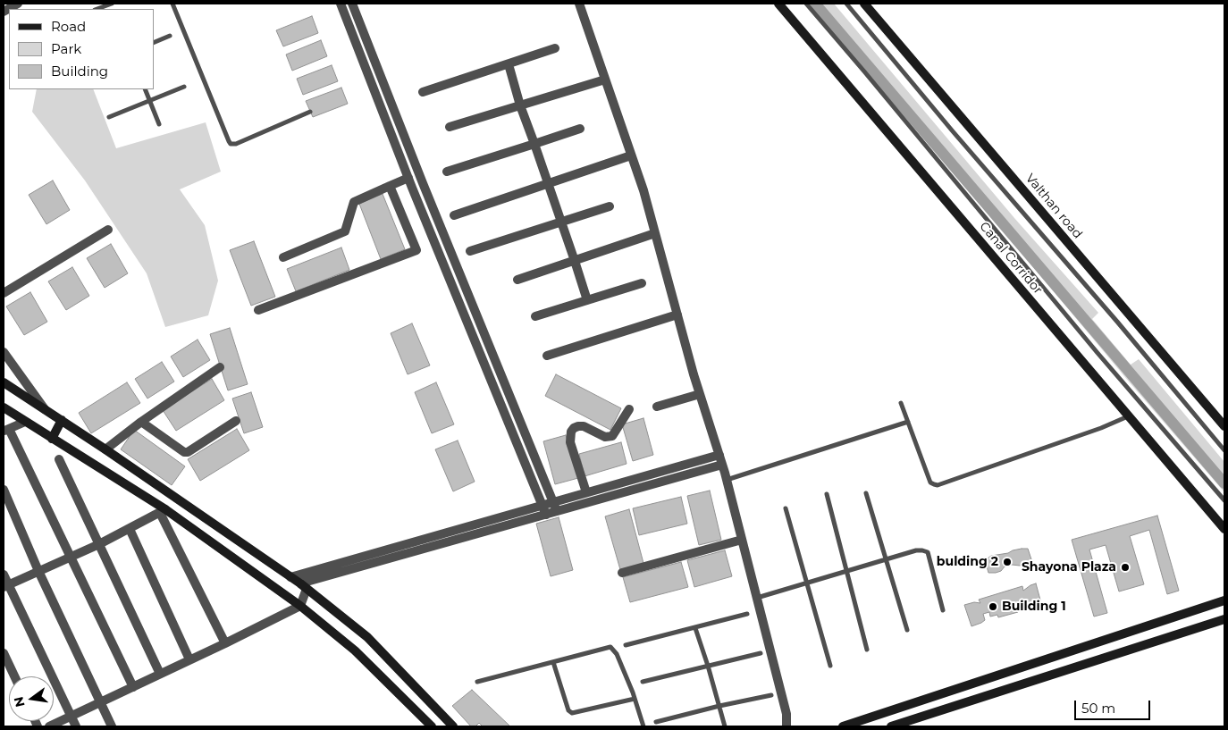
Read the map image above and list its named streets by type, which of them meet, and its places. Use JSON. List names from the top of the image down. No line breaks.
{"streets":{"street":["Valthan road","Canal Corridor"]},"places":["bulding 2","Shayona Plaza","Building 1"],"legend":["Road","Park","Building"],"scale_bar":"50 m","north":"left"}
